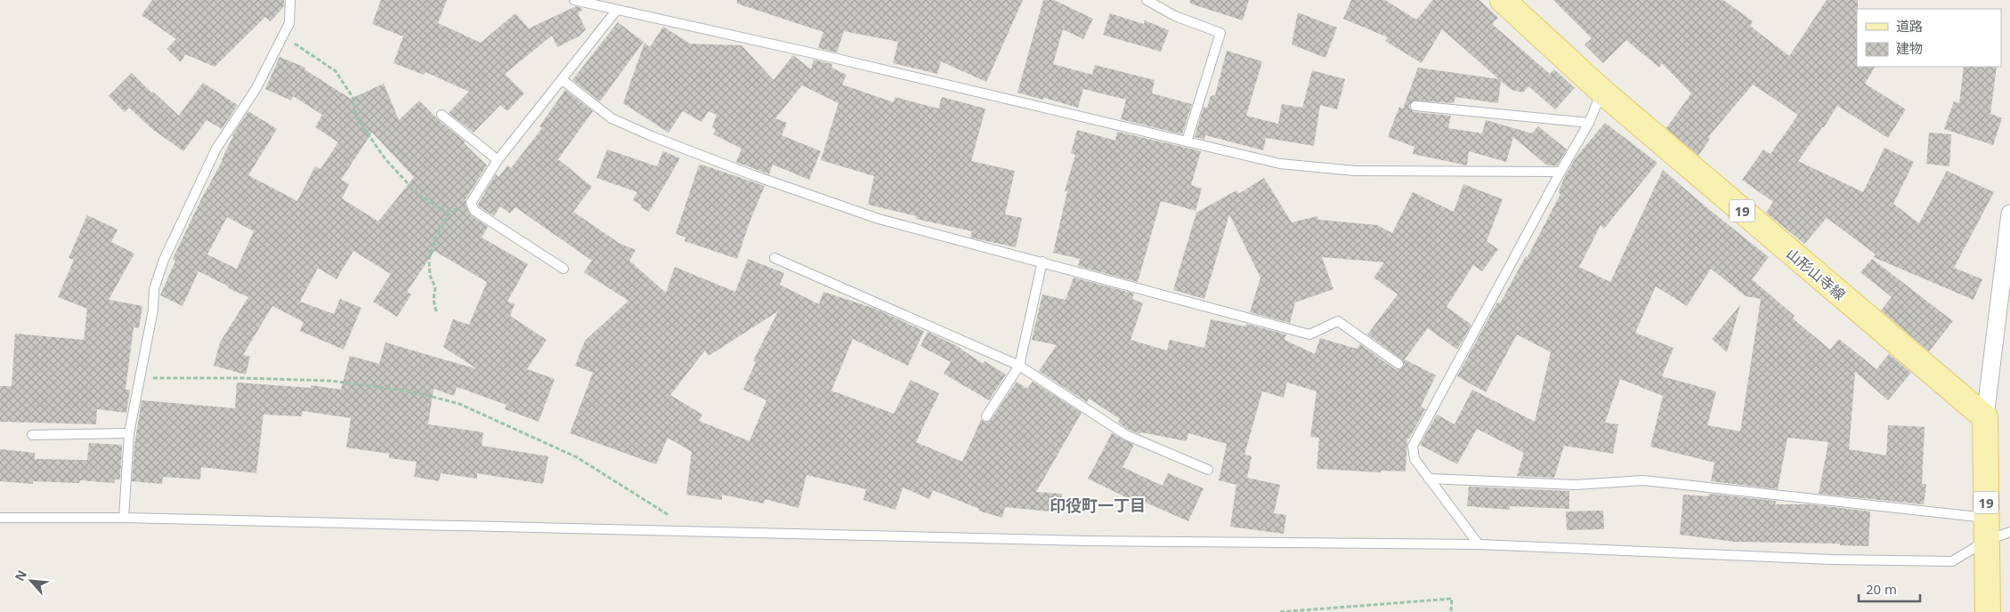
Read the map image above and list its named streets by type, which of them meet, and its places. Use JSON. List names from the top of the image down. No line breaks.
{"streets":{"main road":["19","山形山寺線"]},"crossings":[["19","山形山寺線"]],"districts":["印役町一丁目"],"legend":["道路","建物"],"scale_bar":"20 m","north":"top left"}
